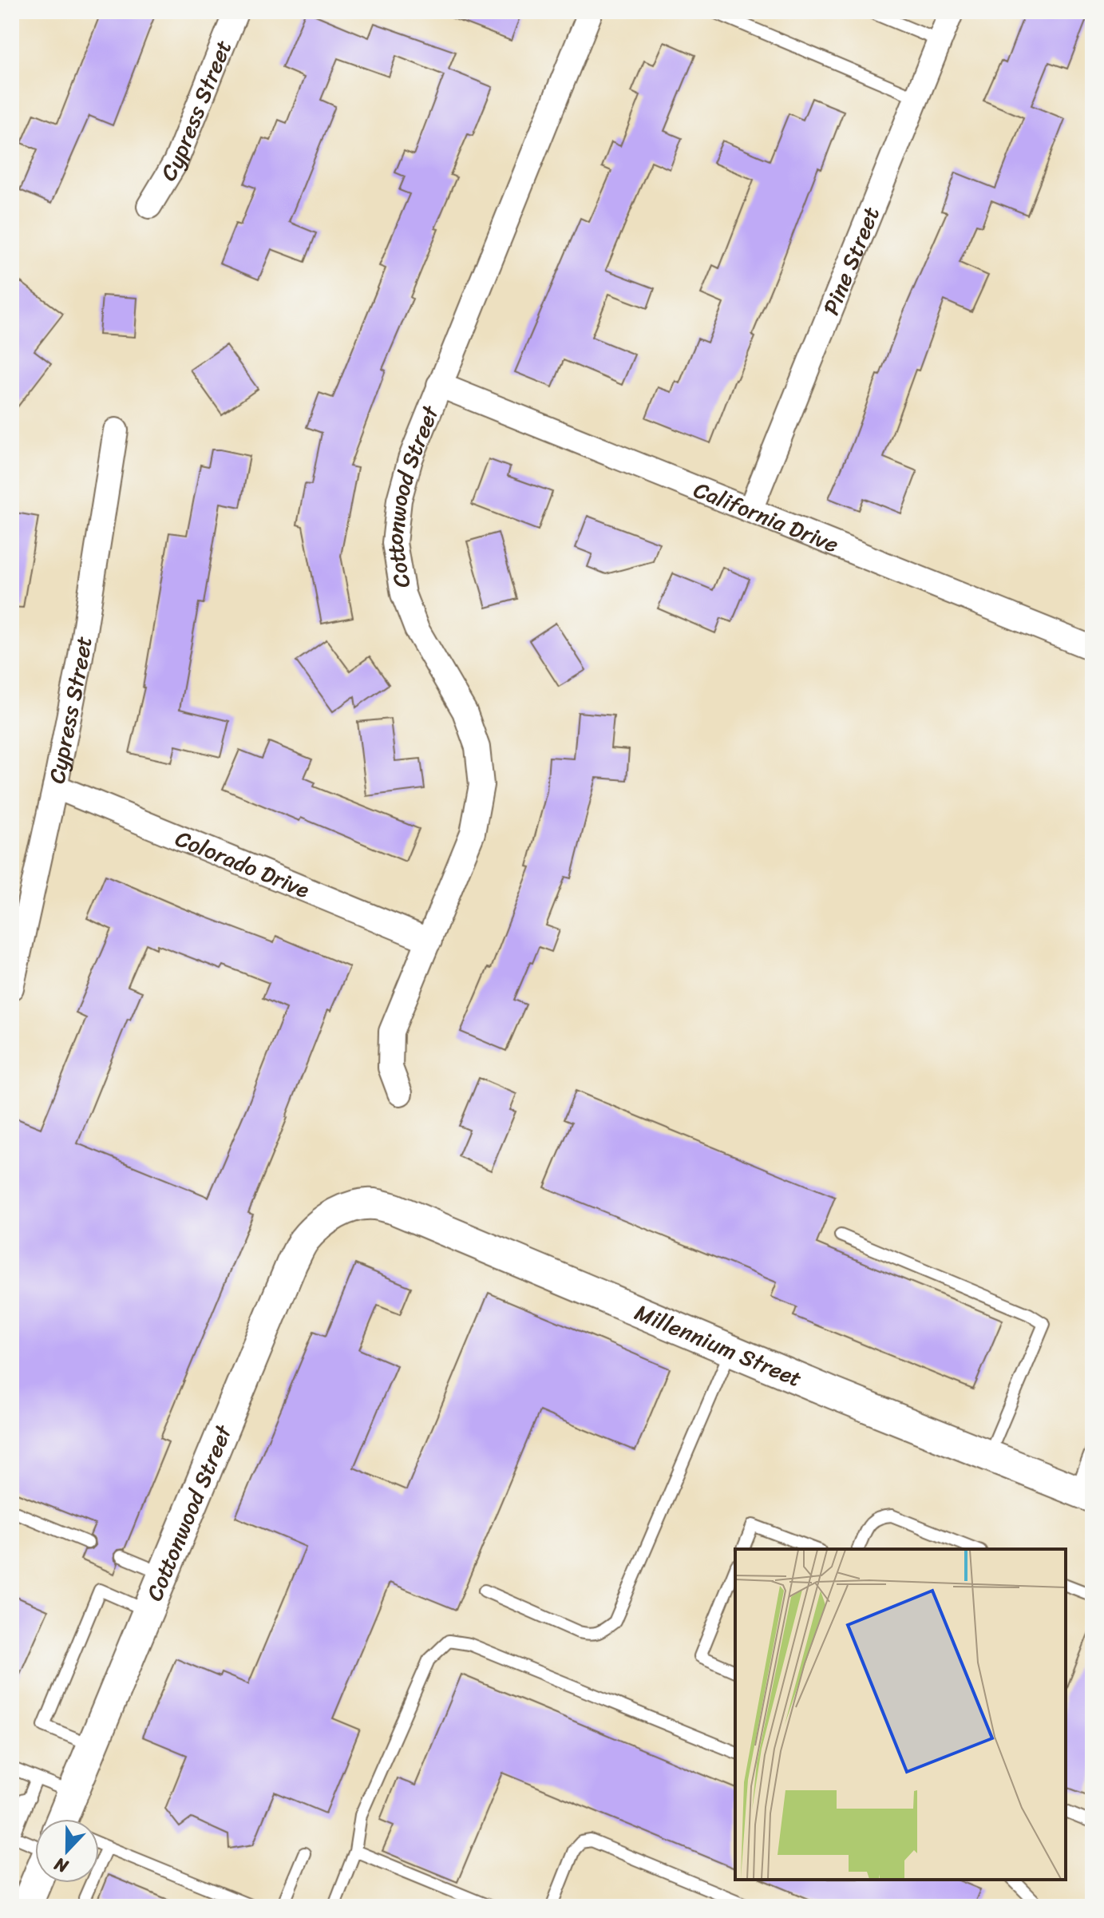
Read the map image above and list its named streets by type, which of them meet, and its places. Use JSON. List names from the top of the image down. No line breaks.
{"streets":{"street":["Cypress Street","Pine Street","Cottonwood Street","California Drive","Colorado Drive","Millennium Street"]},"crossings":[["Cypress Street","Colorado Drive"],["Pine Street","California Drive"],["Cottonwood Street","California Drive"],["Cottonwood Street","Colorado Drive"],["Cottonwood Street","Millennium Street"]],"north":"bottom"}
